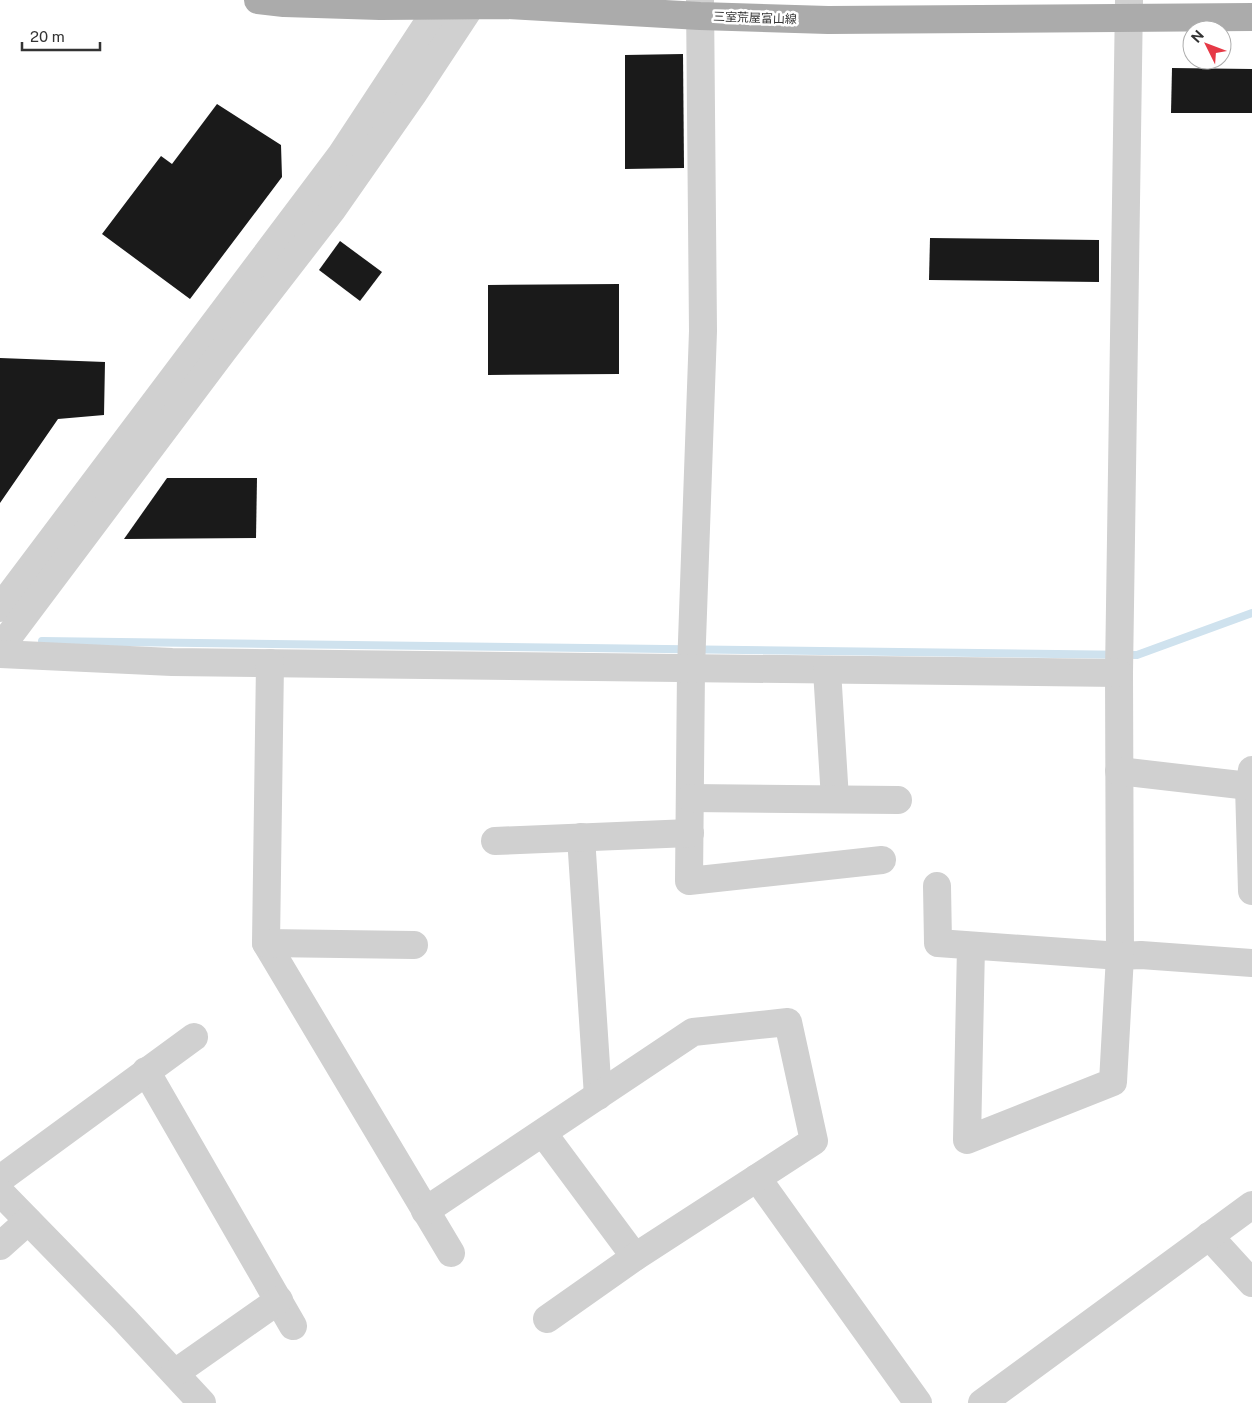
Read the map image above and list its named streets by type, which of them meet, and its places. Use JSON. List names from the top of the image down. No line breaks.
{"streets":{"main road":["三室荒屋富山線"]},"scale_bar":"20 m","north":"top left"}
